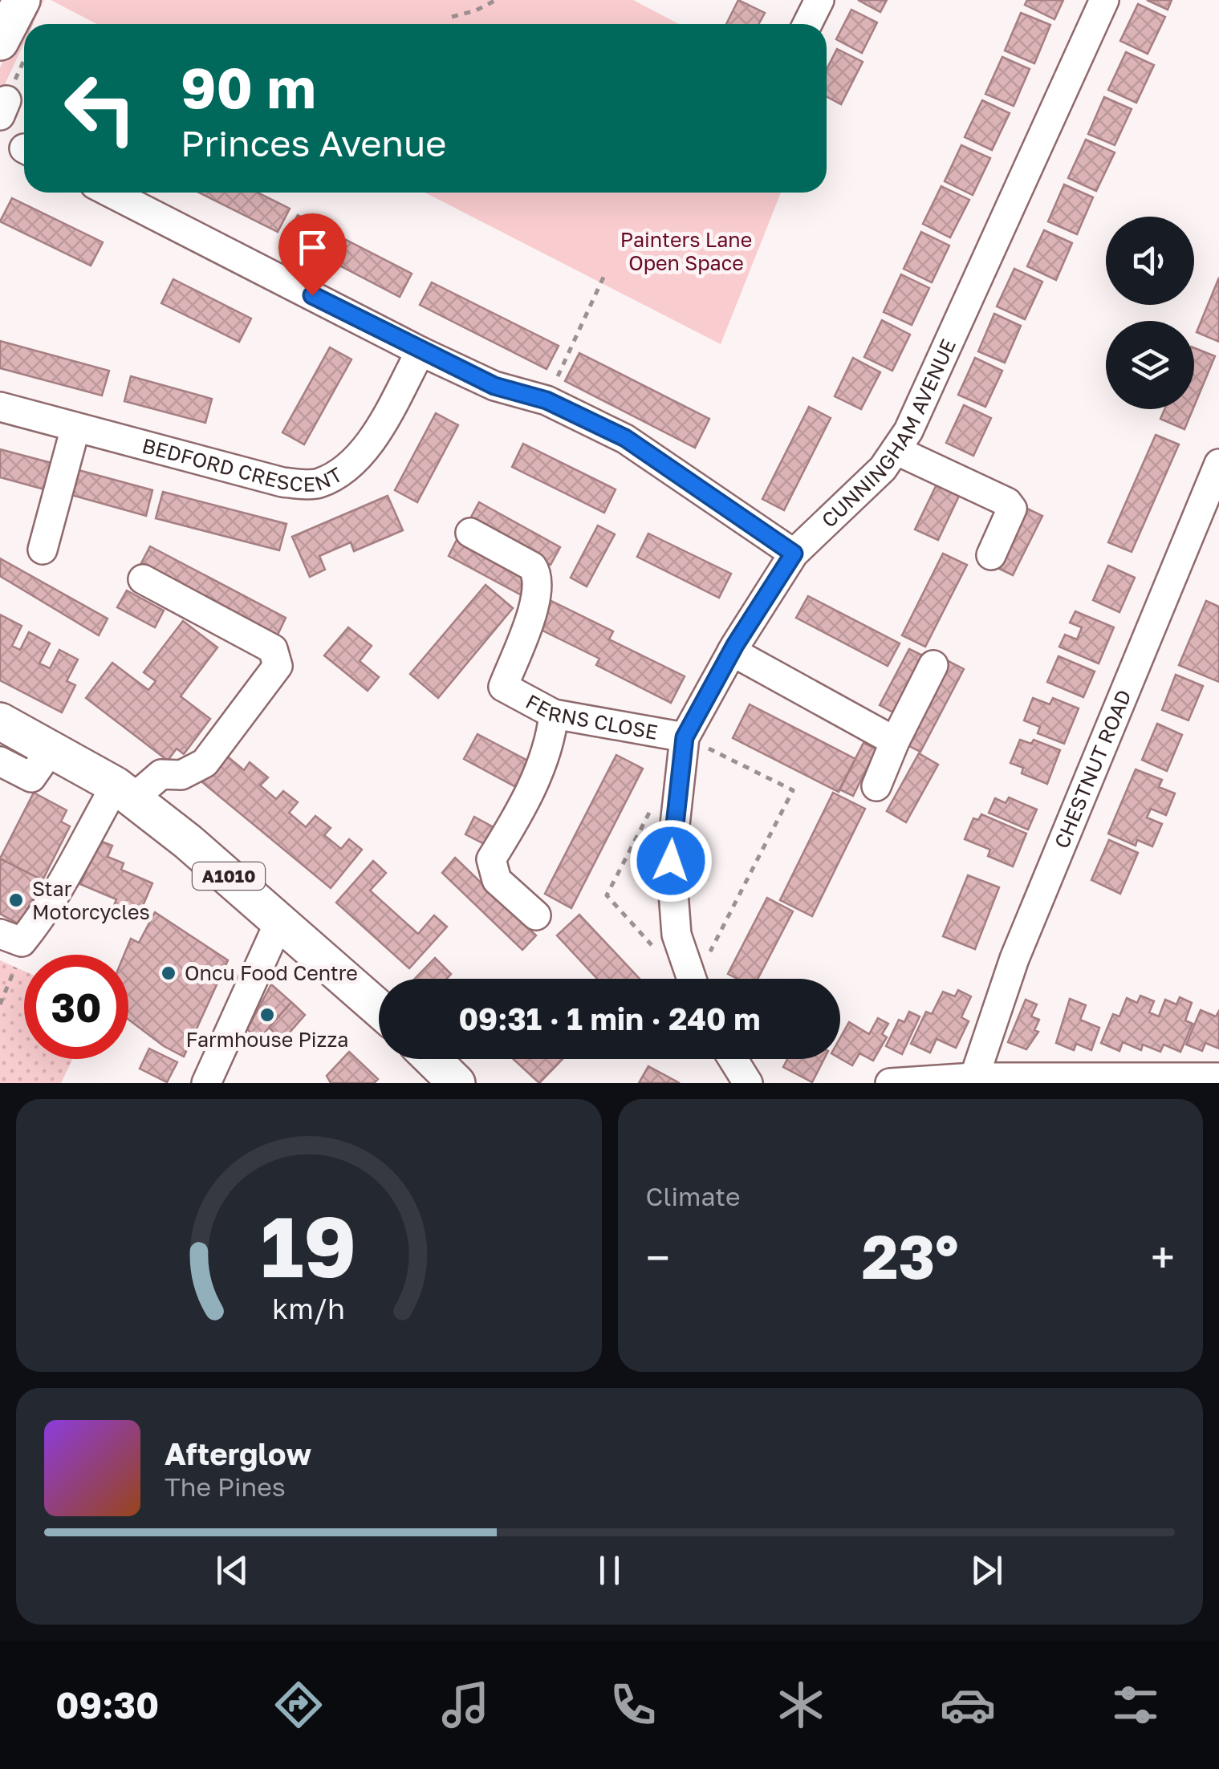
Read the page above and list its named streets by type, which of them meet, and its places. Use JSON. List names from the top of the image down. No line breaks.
{"streets":{"main road":["A1010"],"street":["CUNNINGHAM AVENUE","BEDFORD CRESCENT","FERNS CLOSE","CHESTNUT ROAD"]},"crossings":[["CUNNINGHAM AVENUE","FERNS CLOSE"]],"parks":["Painters Lane Open Space"],"places":["Star Motorcycles","Oncu Food Centre","Farmhouse Pizza"],"page":{"turn":["90 m","Princes Avenue"],"limit":"30","trip":"09:31 · 1 min · 240 m","tile":"Climate","heat":["−","23°","+"],"song":["Afterglow","The Pines"],"tabs":"09:30","gauge":["19","km/h"]}}
